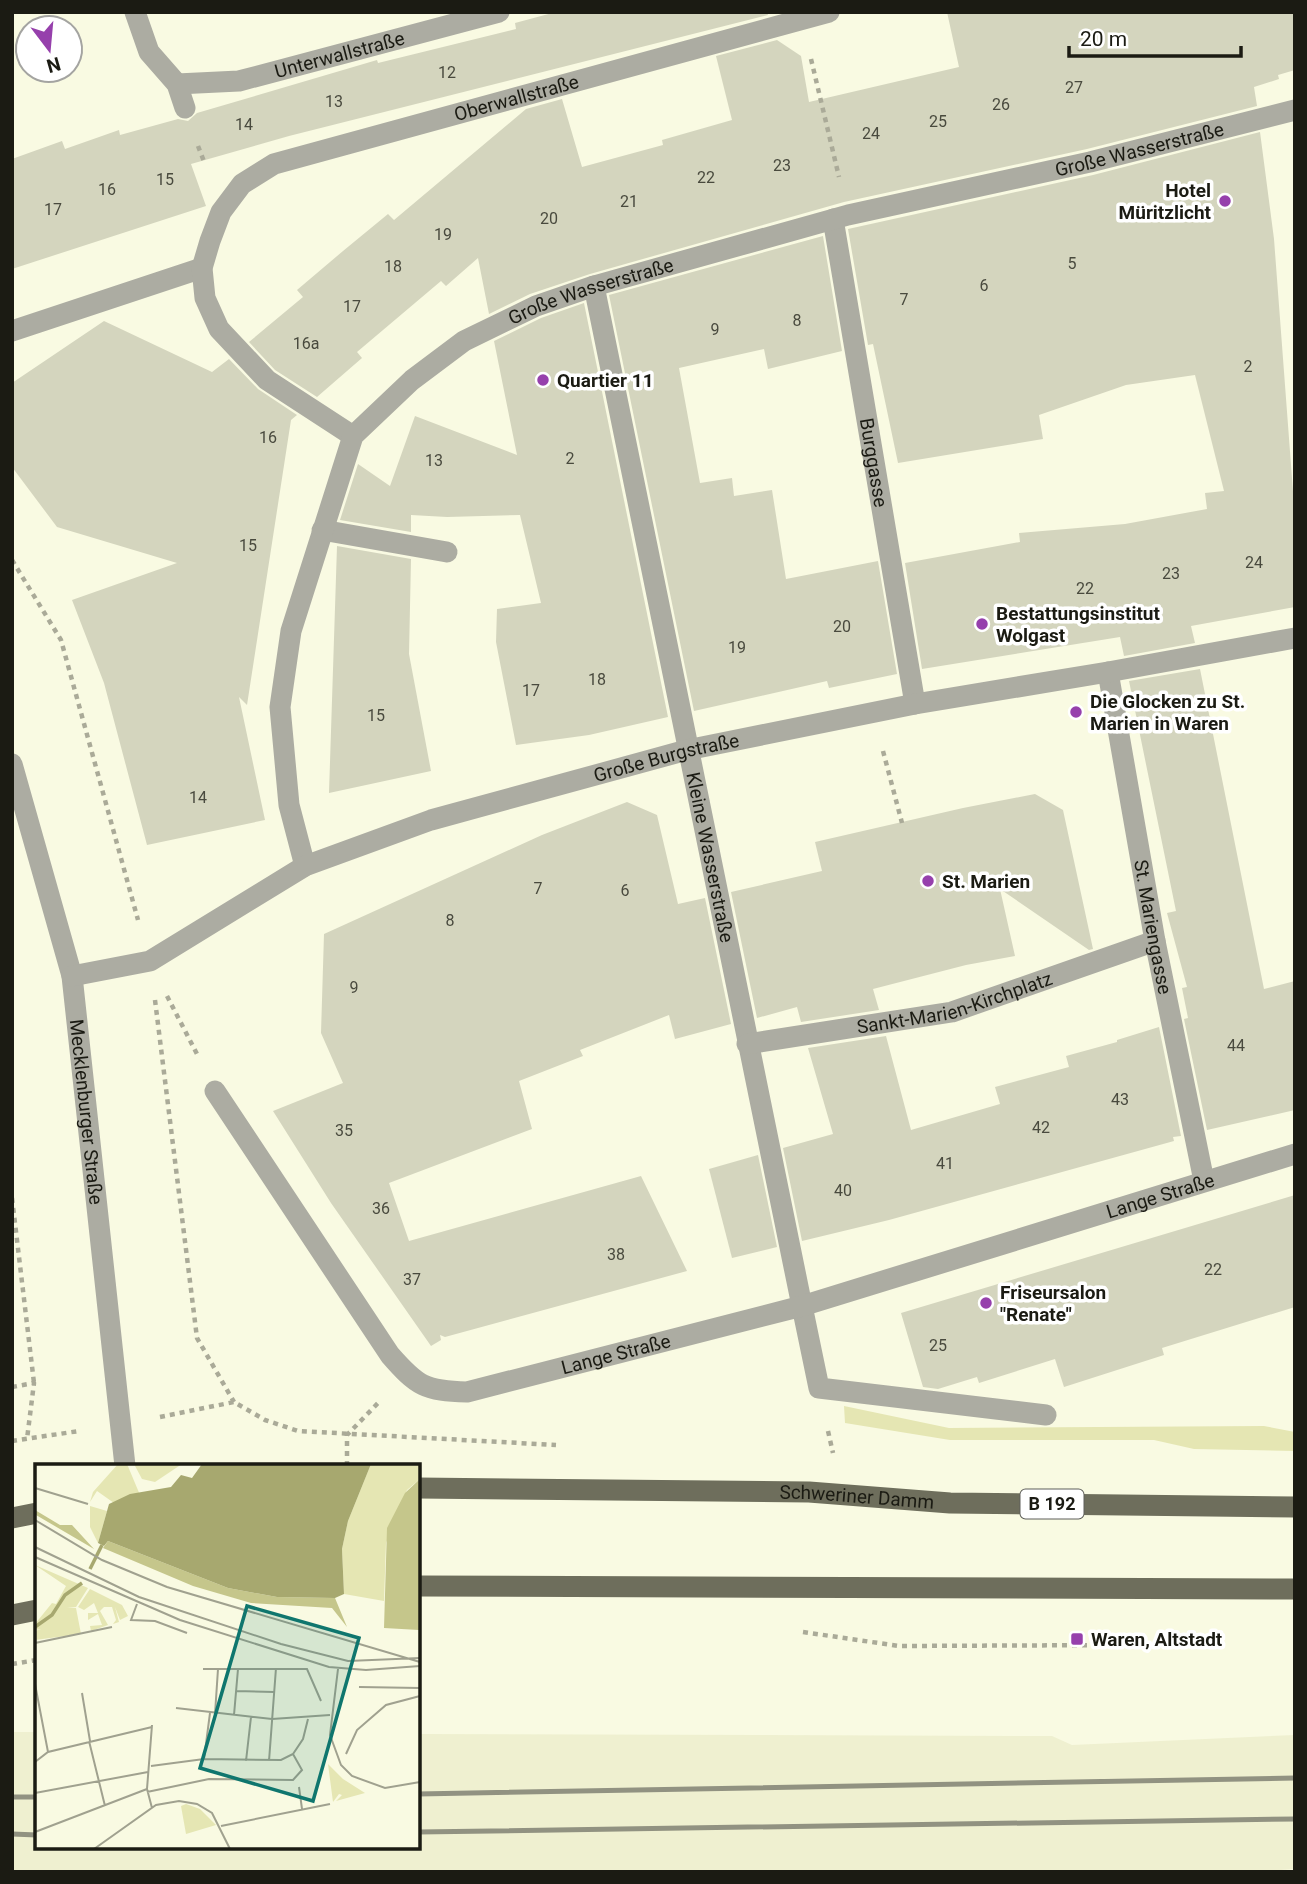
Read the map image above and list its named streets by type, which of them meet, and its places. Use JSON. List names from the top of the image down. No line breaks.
{"streets":{"main road":["Schweriner Damm","B 192"],"street":["Unterwallstraße","Oberwallstraße","Große Wasserstraße","Burggasse","Große Burgstraße","Kleine Wasserstraße","St. Mariengasse","Sankt-Marien-Kirchplatz","Mecklenburger Straße","Lange Straße"]},"crossings":[["Große Wasserstraße","Burggasse"],["Große Wasserstraße","Große Burgstraße"],["Große Wasserstraße","Kleine Wasserstraße"],["Burggasse","Große Burgstraße"],["Große Burgstraße","Kleine Wasserstraße"],["Große Burgstraße","St. Mariengasse"],["Große Burgstraße","Mecklenburger Straße"],["Kleine Wasserstraße","Sankt-Marien-Kirchplatz"],["Kleine Wasserstraße","Lange Straße"],["St. Mariengasse","Sankt-Marien-Kirchplatz"],["St. Mariengasse","Lange Straße"]],"places":{"other":["Hotel Müritzlicht","Quartier 11","Bestattungsinstitut Wolgast","Die Glocken zu St. Marien in Waren","St. Marien","Friseursalon \"Renate\""],"transit":["Waren, Altstadt"]},"house_numbers":["12","27","13","26","25","14","24","23","22","15","16","21","17","20","19","5","18","6","7","17","8","9","16a","2","16","2","13","15","24","23","22","20","19","18","17","15","14","7","6","8","9","44","43","42","35","41","40","36","38","22","37","25"],"scale_bar":"20 m","north":"bottom"}
